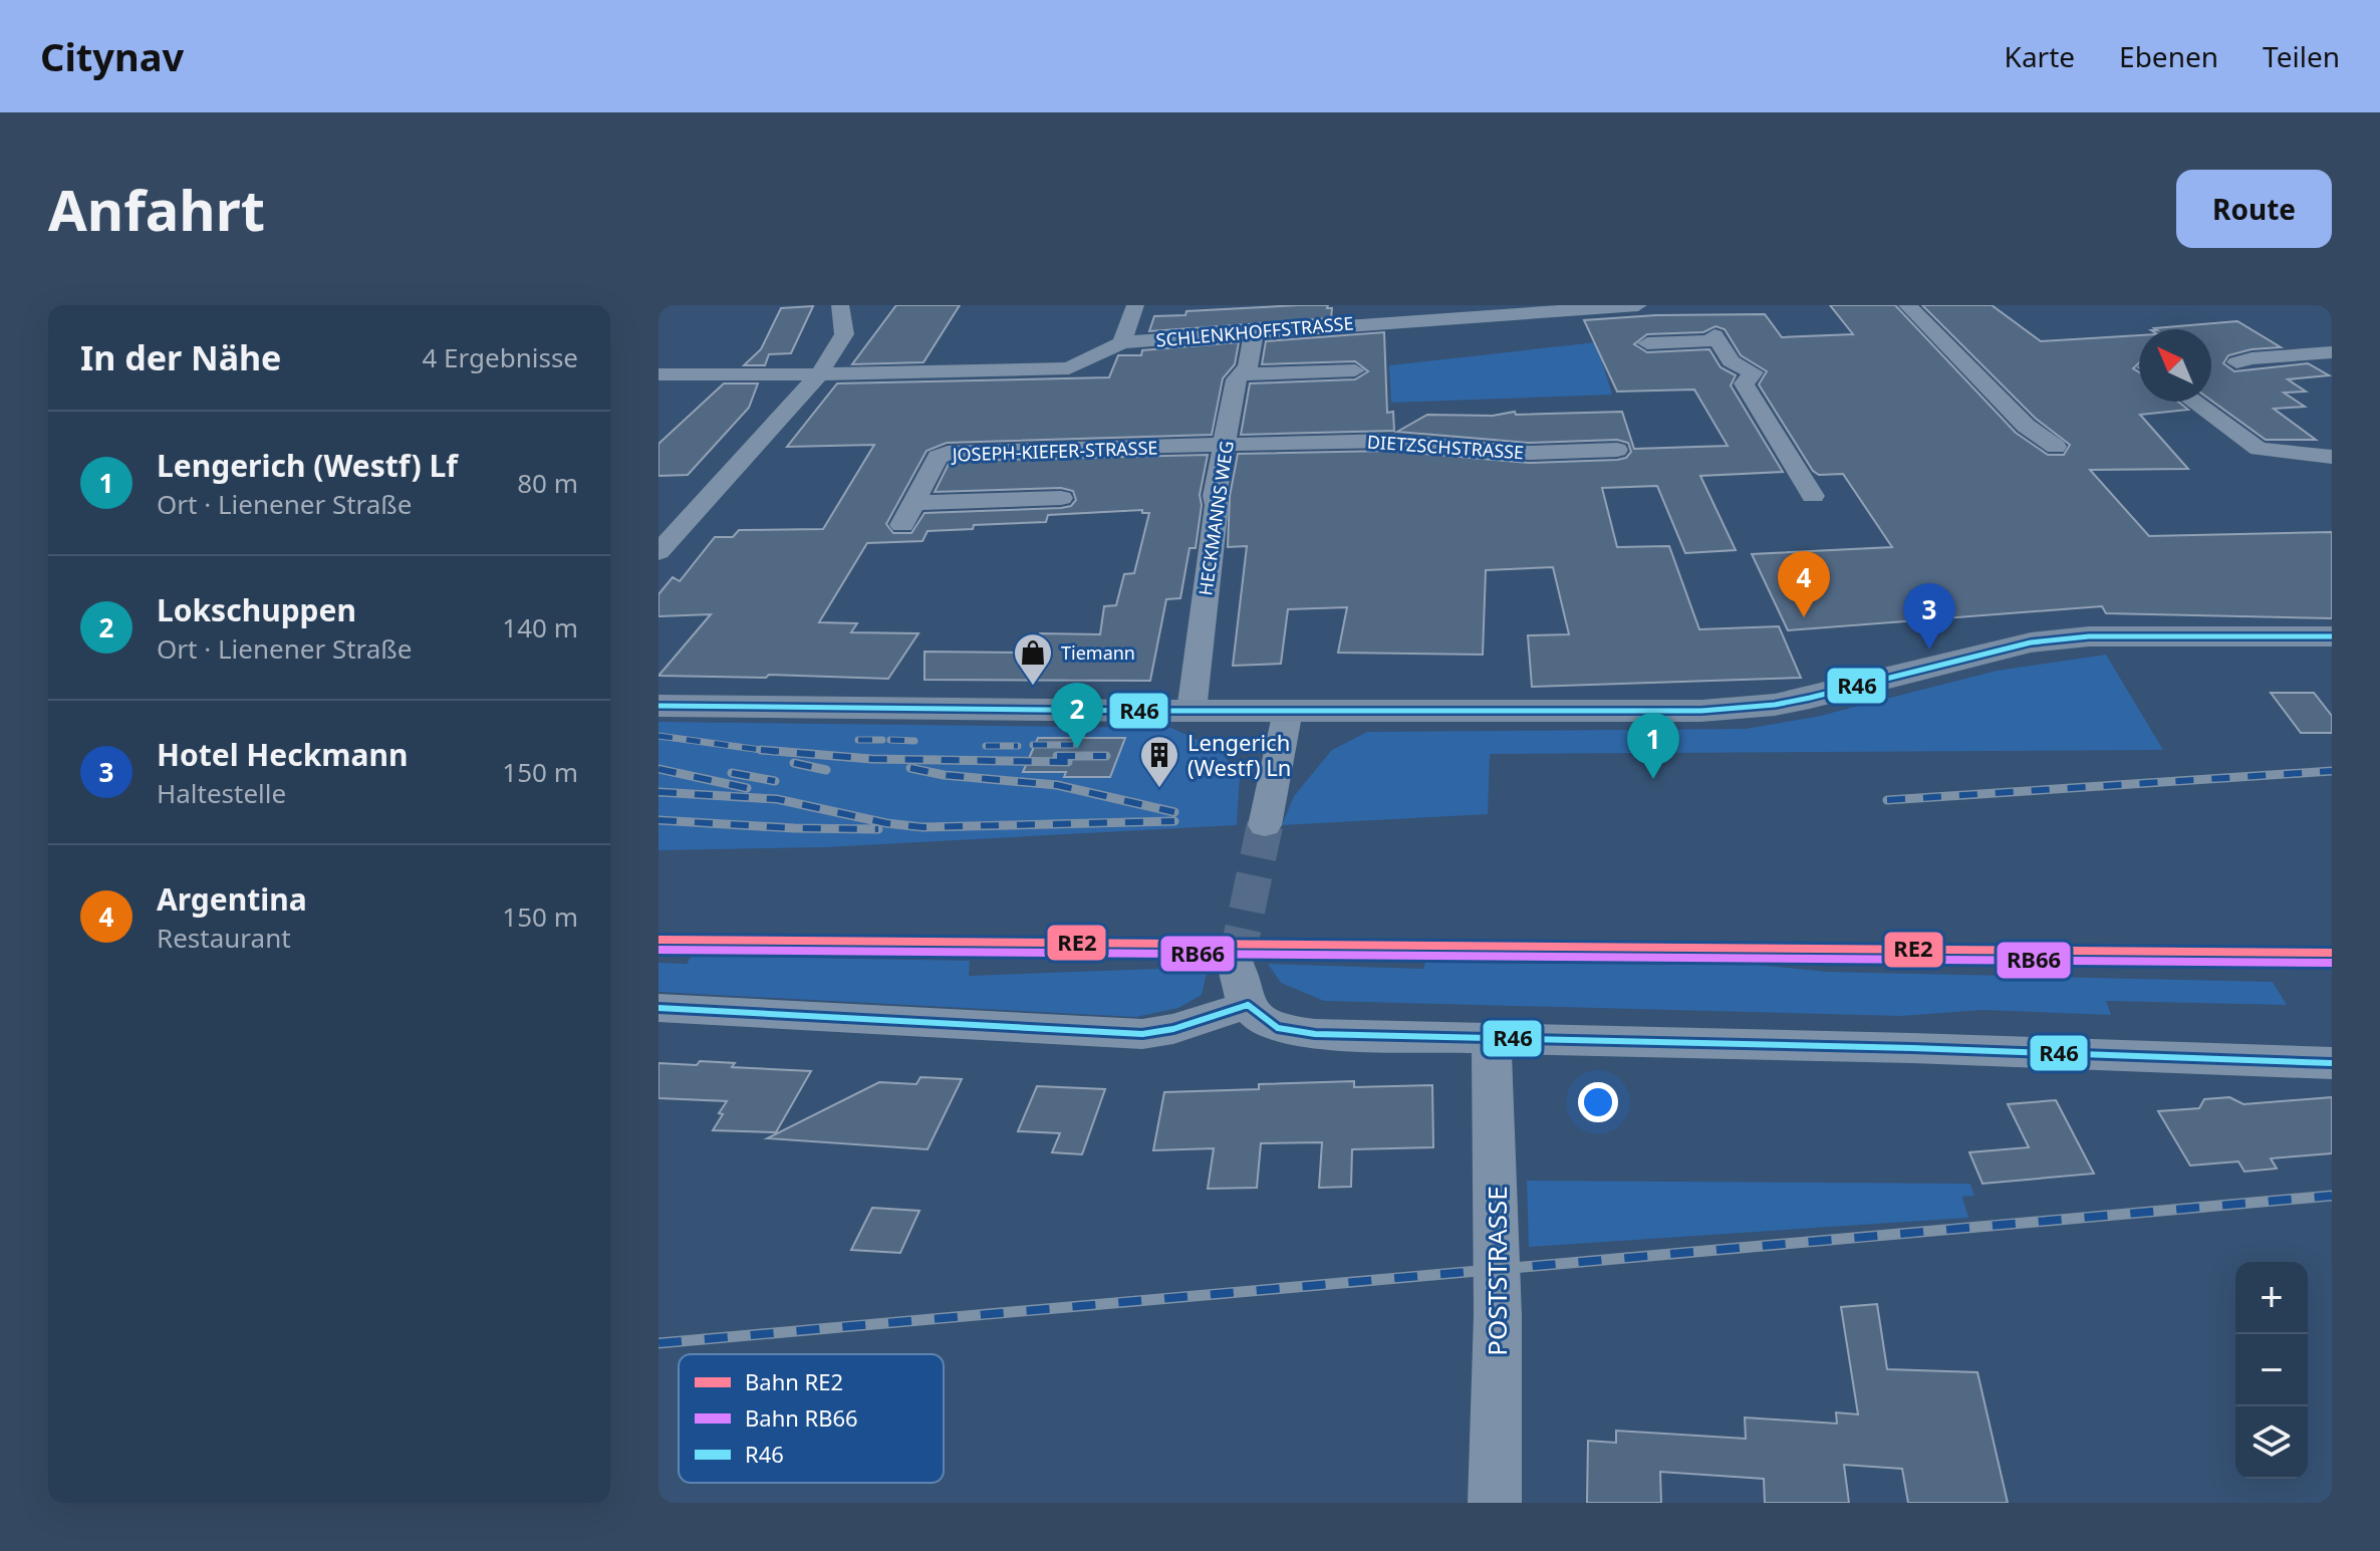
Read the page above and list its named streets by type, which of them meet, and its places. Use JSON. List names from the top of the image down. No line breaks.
{"streets":{"street":["SCHLENKHOFFSTRASSE","DIETZSCHSTRASSE","JOSEPH-KIEFER-STRASSE","HECKMANNS WEG","POSTSTRASSE"]},"crossings":[["SCHLENKHOFFSTRASSE","HECKMANNS WEG"],["DIETZSCHSTRASSE","JOSEPH-KIEFER-STRASSE"],["DIETZSCHSTRASSE","HECKMANNS WEG"],["JOSEPH-KIEFER-STRASSE","HECKMANNS WEG"]],"places":{"shop":["Tiemann"],"building":["Lengerich (Westf) Ln"]},"lines":["transit line R46","rail line RE2","rail line RB66"],"legend":["Bahn RE2","Bahn RB66","R46"],"north":"top left","page":{"header":"Citynav","nav":["Karte","Ebenen","Teilen"],"buttons":"Route","title":"Anfahrt","heading":["In der Nähe","4 Ergebnisse"],"list":[{"mark":"1","name":"Lengerich (Westf) Lf","note":"Ort · Lienener Straße","value":"80 m"},{"mark":"2","name":"Lokschuppen","note":"Ort · Lienener Straße","value":"140 m"},{"mark":"3","name":"Hotel Heckmann","note":"Haltestelle","value":"150 m"},{"mark":"4","name":"Argentina","note":"Restaurant","value":"150 m"}],"pins":["4","3","2","1"],"map_buttons":["+","−"]}}
